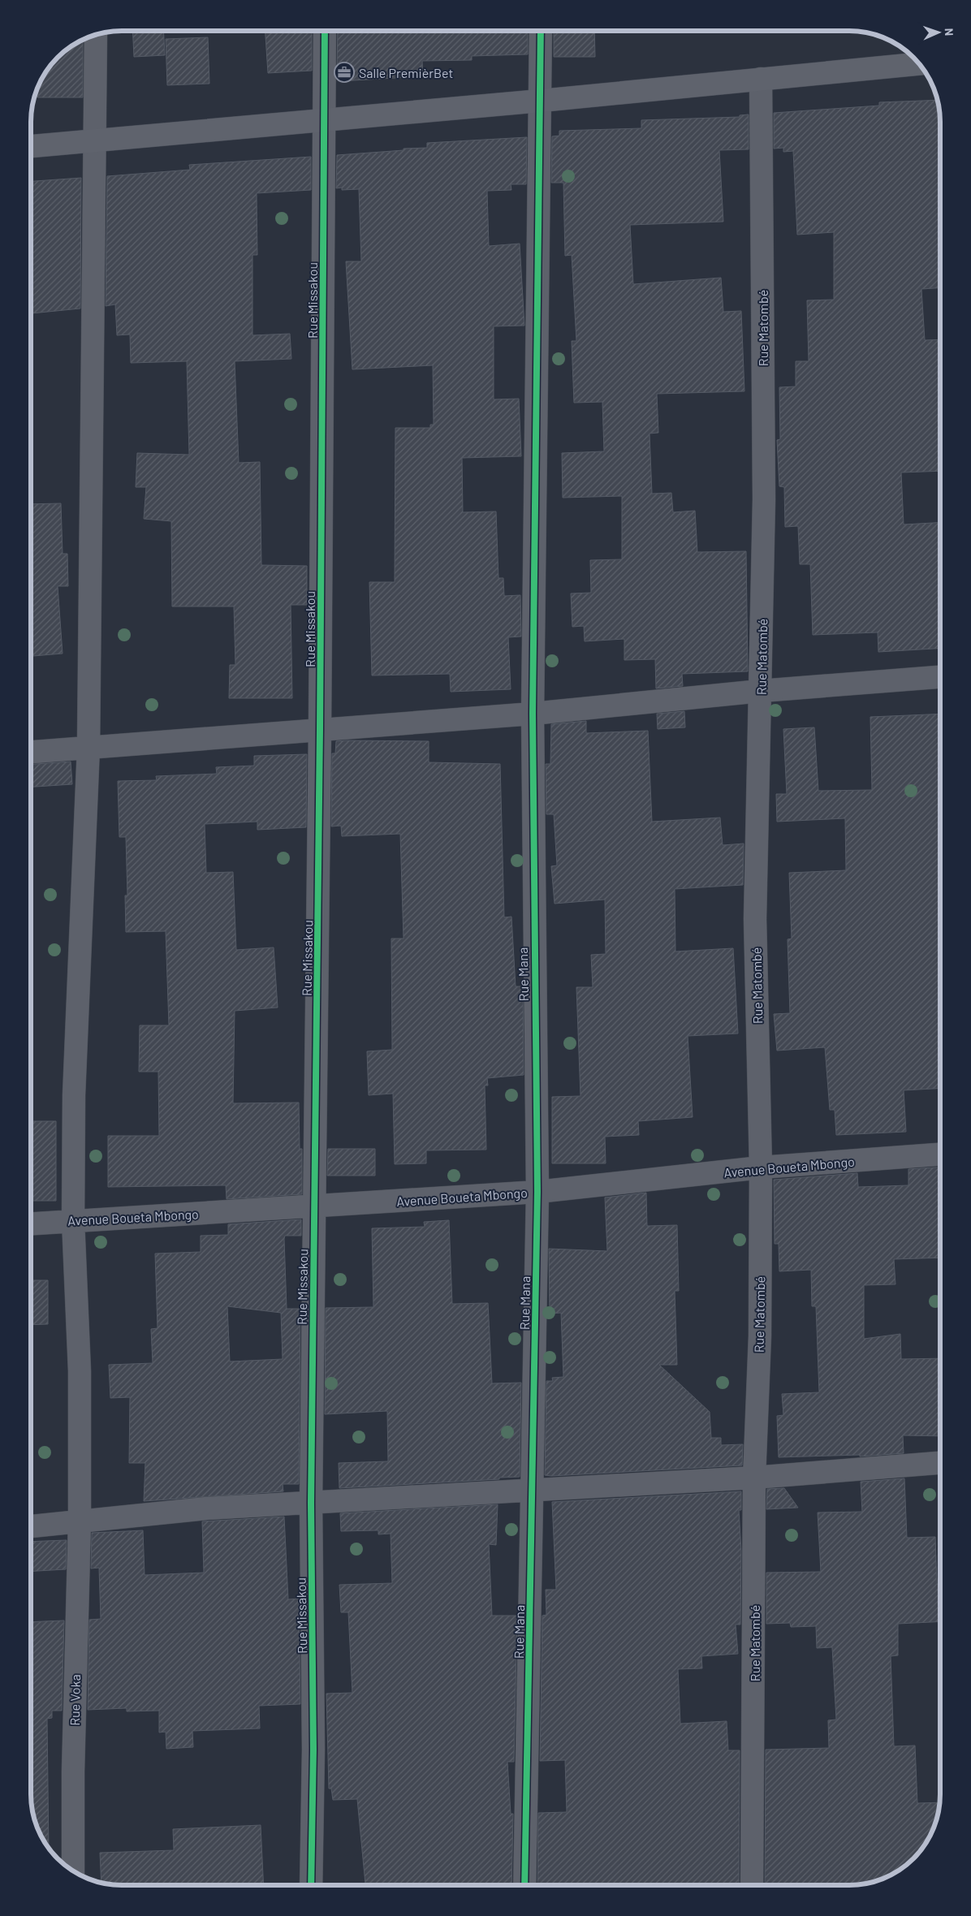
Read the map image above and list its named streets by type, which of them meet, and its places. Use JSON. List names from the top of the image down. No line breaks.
{"streets":{"street":["Rue Missakou","Rue Matombé","Rue Mana","Avenue Boueta Mbongo","Rue Voka"]},"crossings":[["Rue Missakou","Avenue Boueta Mbongo"],["Rue Matombé","Avenue Boueta Mbongo"],["Rue Mana","Avenue Boueta Mbongo"],["Avenue Boueta Mbongo","Rue Voka"]],"places":{"office":["Salle PremièrBet"]},"north":"right"}
